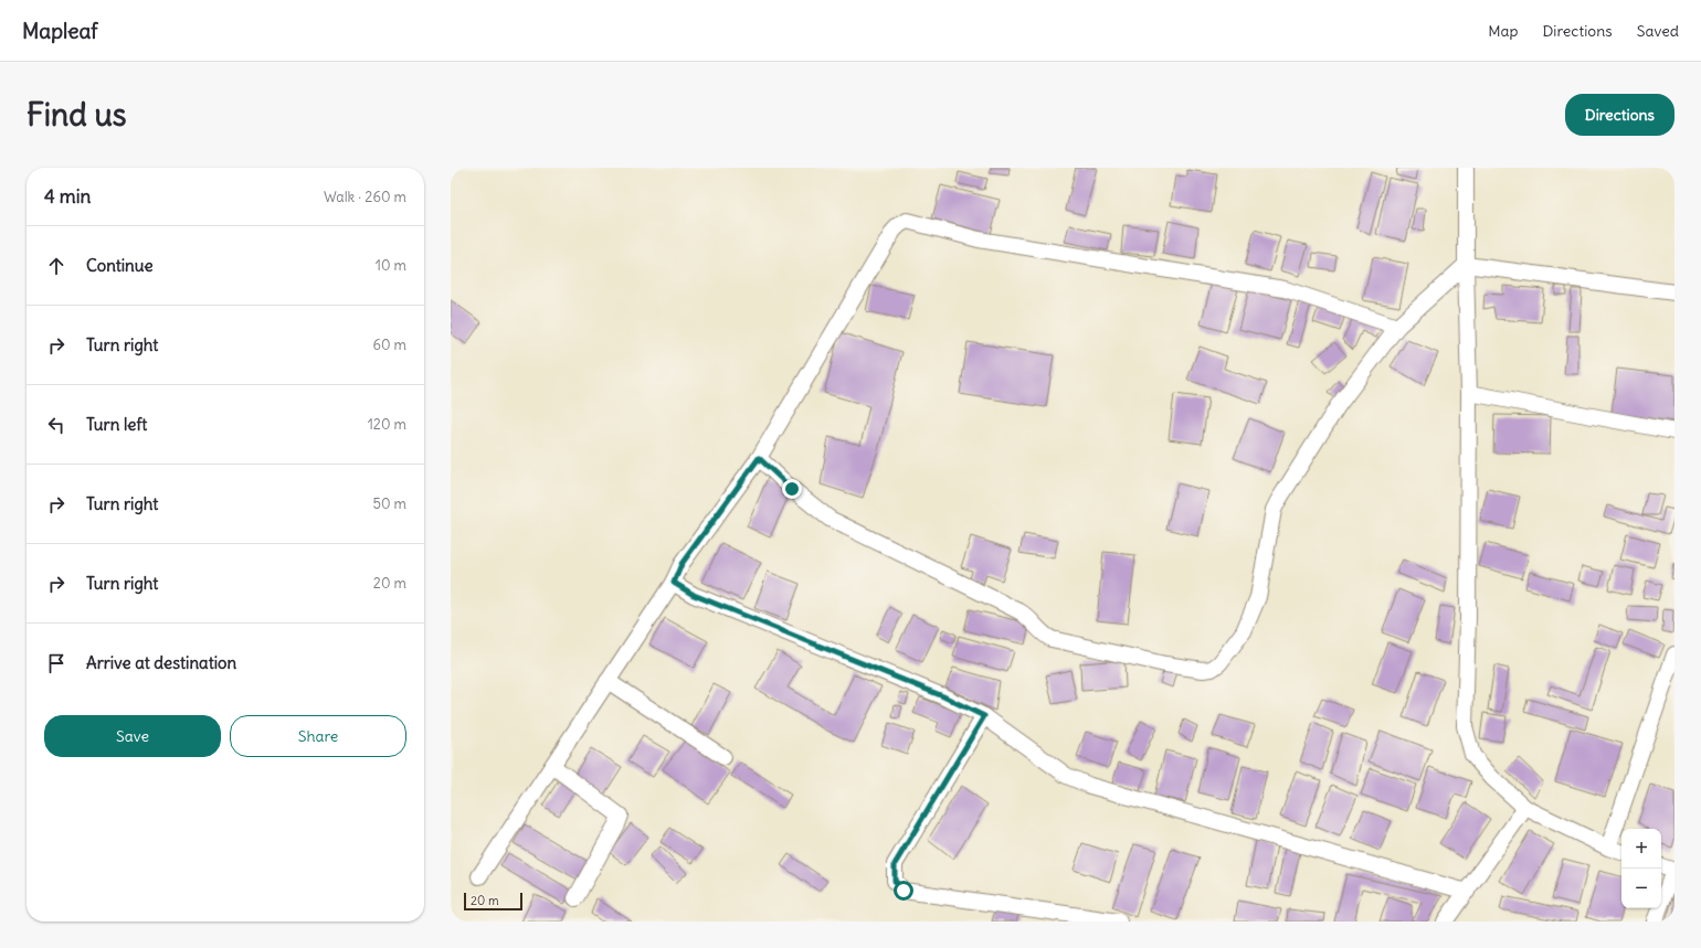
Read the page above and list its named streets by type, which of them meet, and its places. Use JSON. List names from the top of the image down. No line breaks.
{"scale_bar":"20 m","page":{"header":"Mapleaf","nav":["Map","Directions","Saved"],"buttons":["Directions",["Save","Share"]],"title":"Find us","heading":["4 min","Walk · 260 m"],"list":[["Continue","10 m"],["Turn right","60 m"],["Turn left","120 m"],["Turn right","50 m"],["Turn right","20 m"],"Arrive at destination"],"map_buttons":["+","−"],"scale":"20 m"}}
